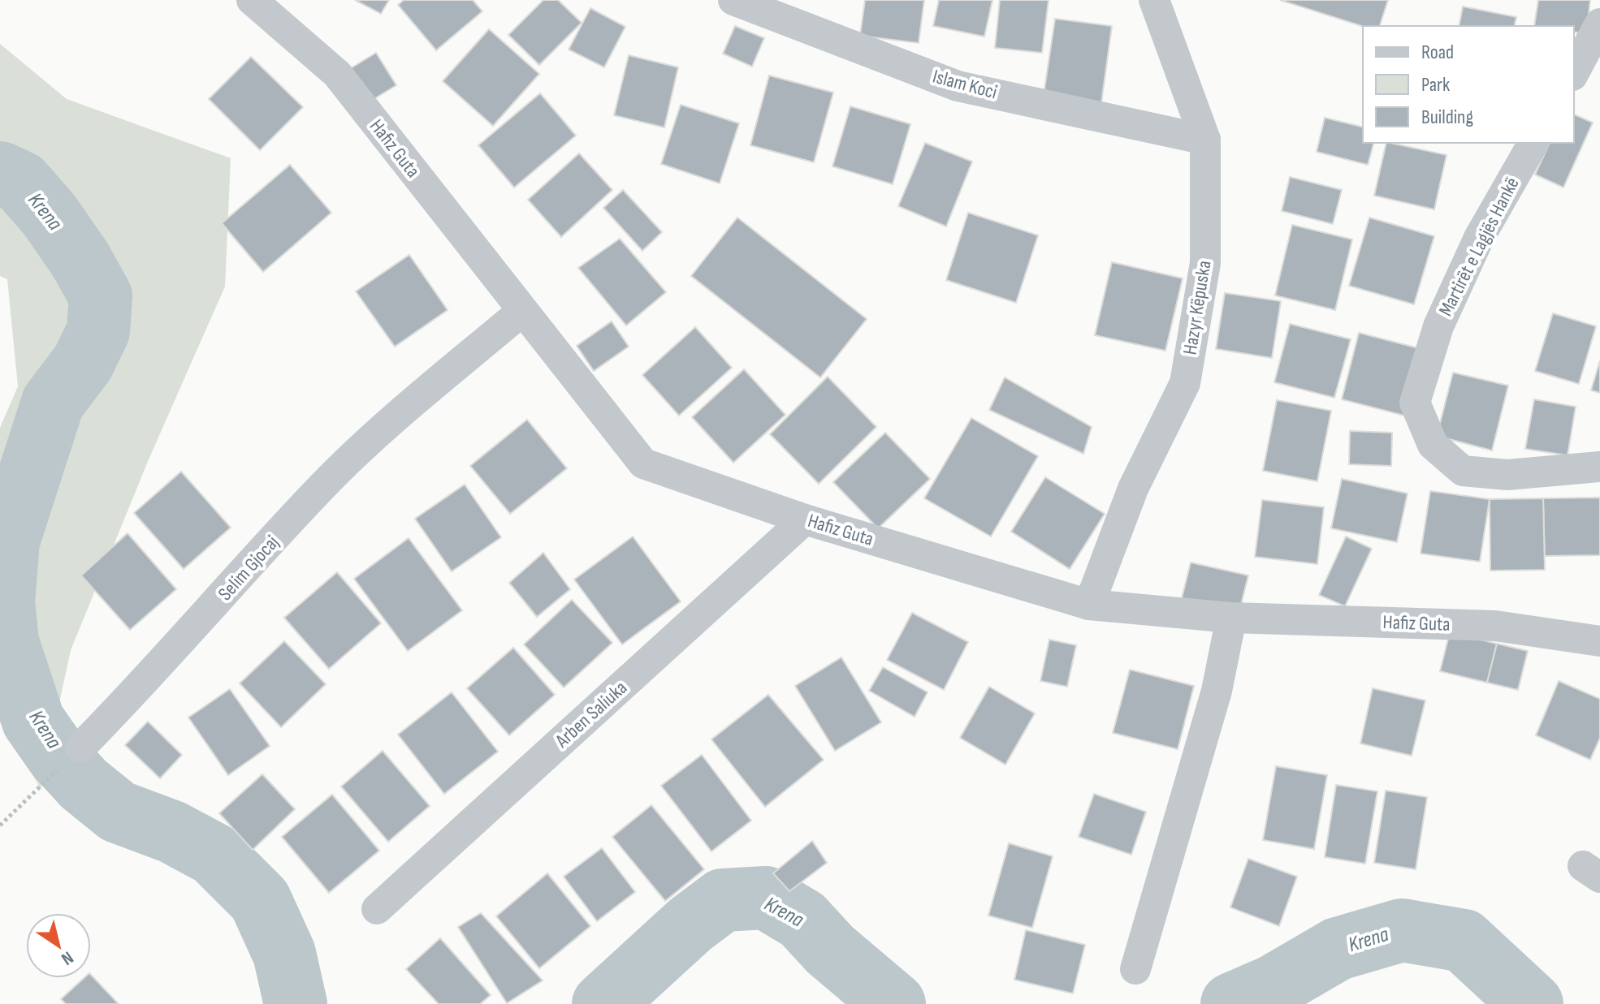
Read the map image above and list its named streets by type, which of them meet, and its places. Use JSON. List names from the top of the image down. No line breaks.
{"streets":{"street":["Islam Koci","Hafiz Guta","Martirët e Lagjës Hankë","Hazyr Këpuska","Selim Gjocaj","Arben Saliuka"]},"crossings":[["Islam Koci","Hazyr Këpuska"],["Hafiz Guta","Hazyr Këpuska"],["Hafiz Guta","Selim Gjocaj"],["Hafiz Guta","Arben Saliuka"]],"water":["Krena"],"legend":["Road","Park","Building"],"north":"bottom right"}
